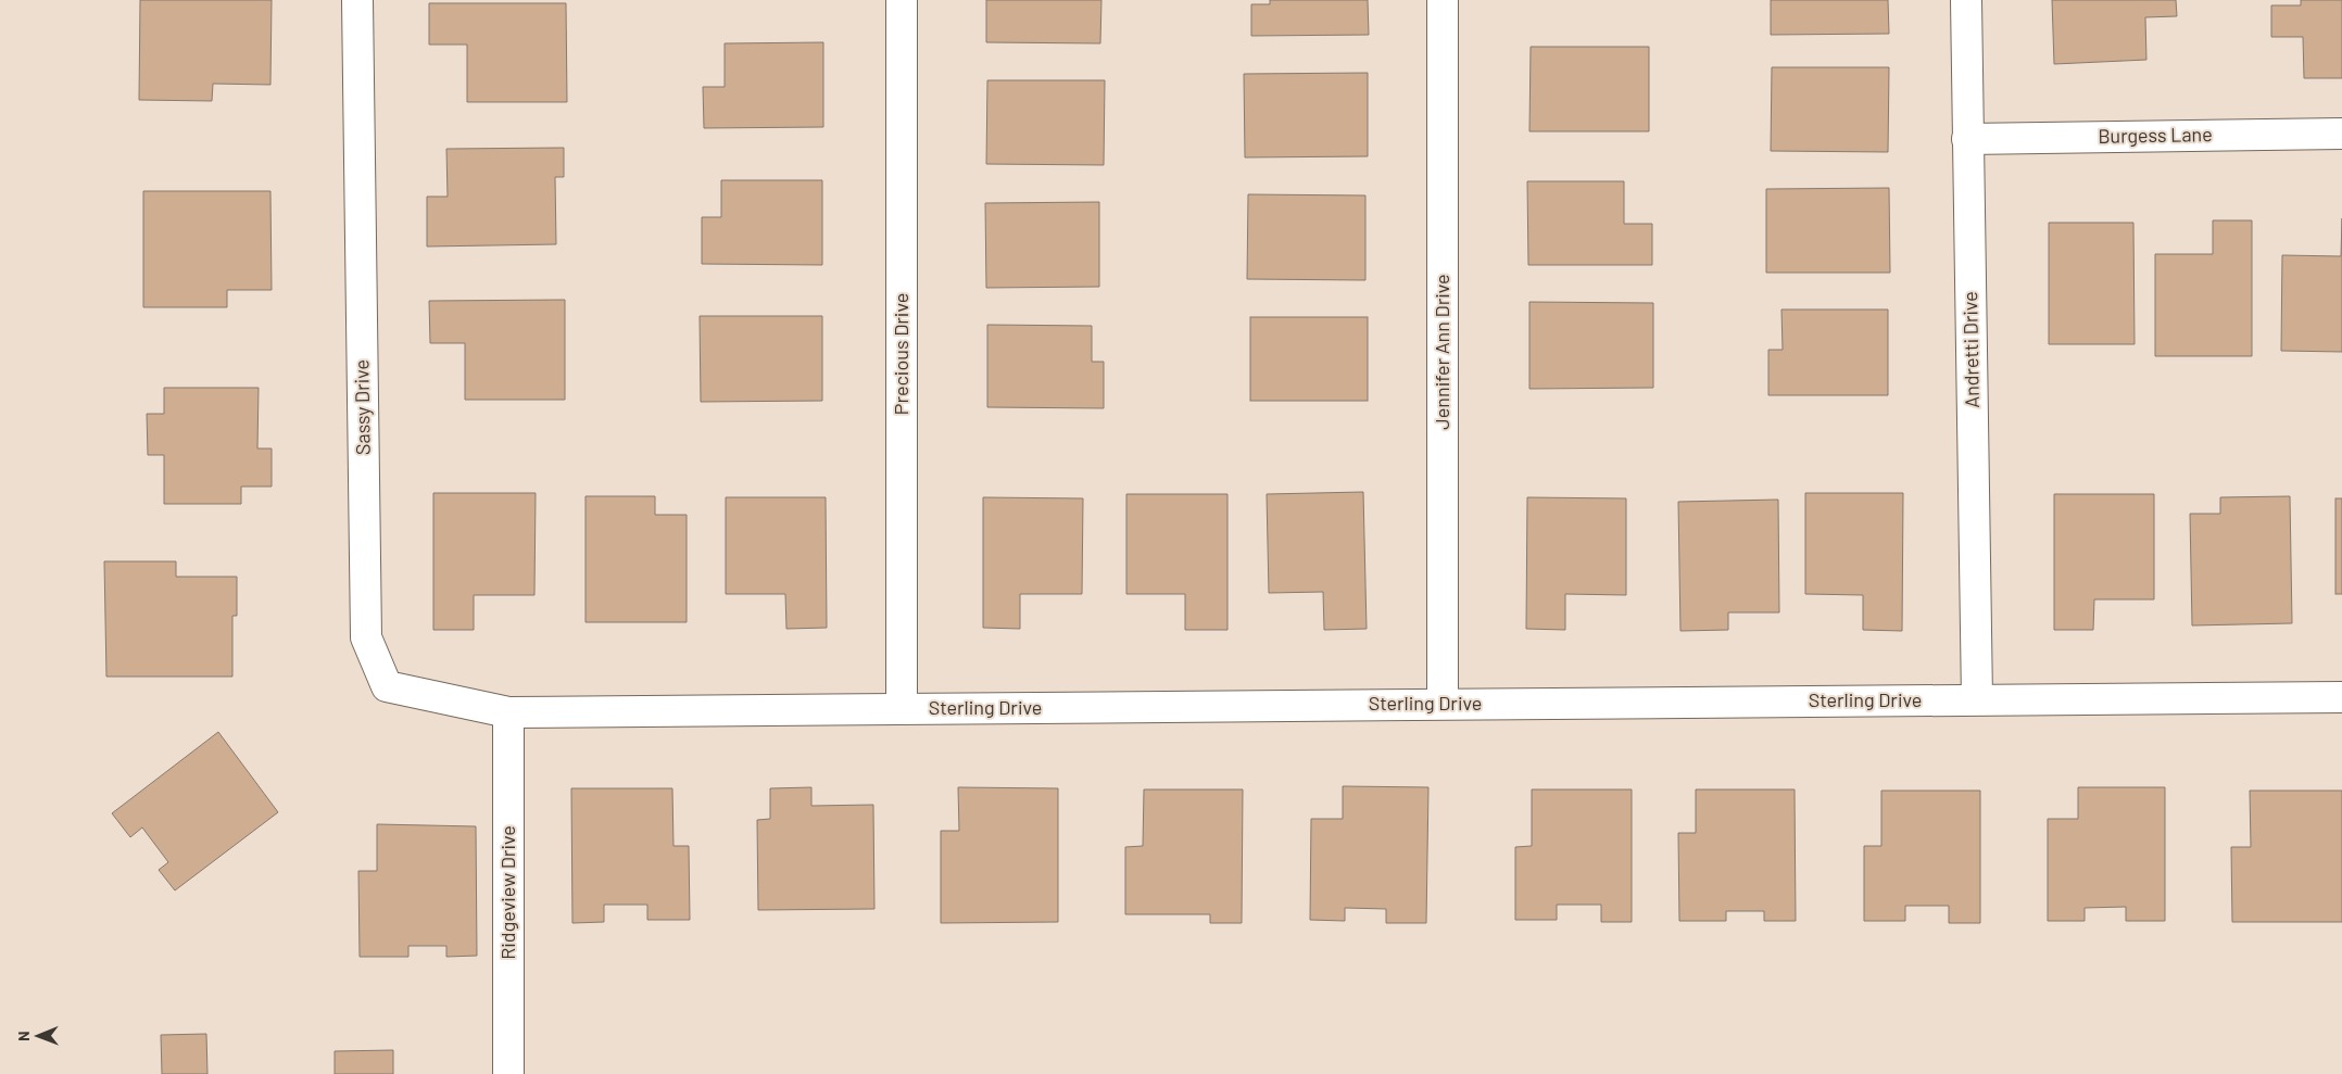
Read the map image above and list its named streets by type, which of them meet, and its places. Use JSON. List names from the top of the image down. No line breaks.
{"streets":{"street":["Burgess Lane","Andretti Drive","Jennifer Ann Drive","Precious Drive","Sassy Drive","Sterling Drive","Ridgeview Drive"]},"crossings":[["Burgess Lane","Andretti Drive"],["Andretti Drive","Sterling Drive"],["Jennifer Ann Drive","Sterling Drive"],["Precious Drive","Sterling Drive"],["Sassy Drive","Sterling Drive"],["Sassy Drive","Ridgeview Drive"],["Sterling Drive","Ridgeview Drive"]],"north":"left"}
